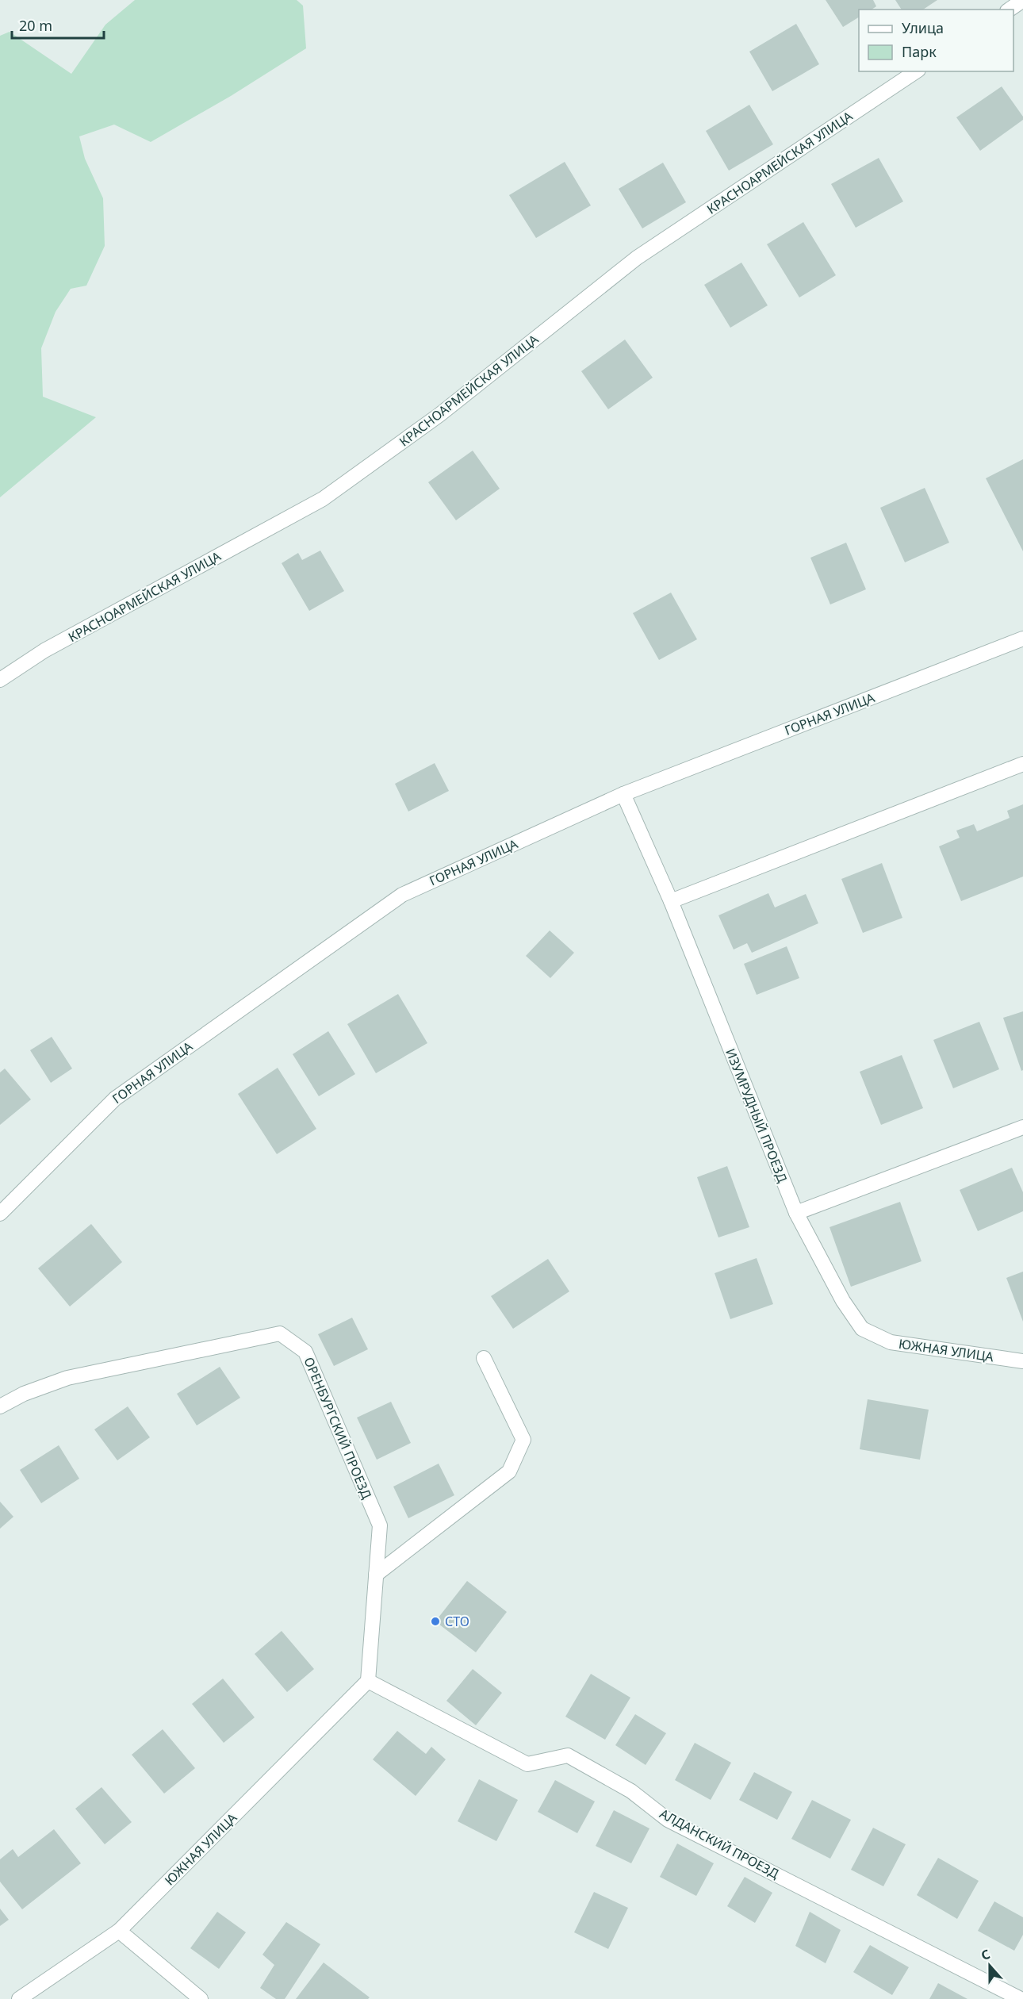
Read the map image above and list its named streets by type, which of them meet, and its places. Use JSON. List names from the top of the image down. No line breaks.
{"streets":{"street":["КРАСНОАРМЕЙСКАЯ УЛИЦА","ГОРНАЯ УЛИЦА","ИЗУМРУДНЫЙ ПРОЕЗД","ЮЖНАЯ УЛИЦА","ОРЕНБУРГСКИЙ ПРОЕЗД","АЛДАНСКИЙ ПРОЕЗД"]},"crossings":[["ГОРНАЯ УЛИЦА","ИЗУМРУДНЫЙ ПРОЕЗД"],["ИЗУМРУДНЫЙ ПРОЕЗД","ЮЖНАЯ УЛИЦА"],["ЮЖНАЯ УЛИЦА","ОРЕНБУРГСКИЙ ПРОЕЗД"],["ЮЖНАЯ УЛИЦА","АЛДАНСКИЙ ПРОЕЗД"],["ОРЕНБУРГСКИЙ ПРОЕЗД","АЛДАНСКИЙ ПРОЕЗД"]],"places":["СТО"],"legend":["Улица","Парк"],"scale_bar":"20 m","north":"top"}
